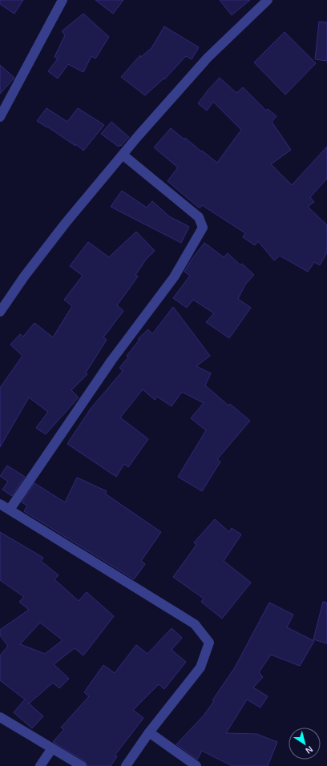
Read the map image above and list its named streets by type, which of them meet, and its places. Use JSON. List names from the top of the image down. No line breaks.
{"north":"bottom right"}
